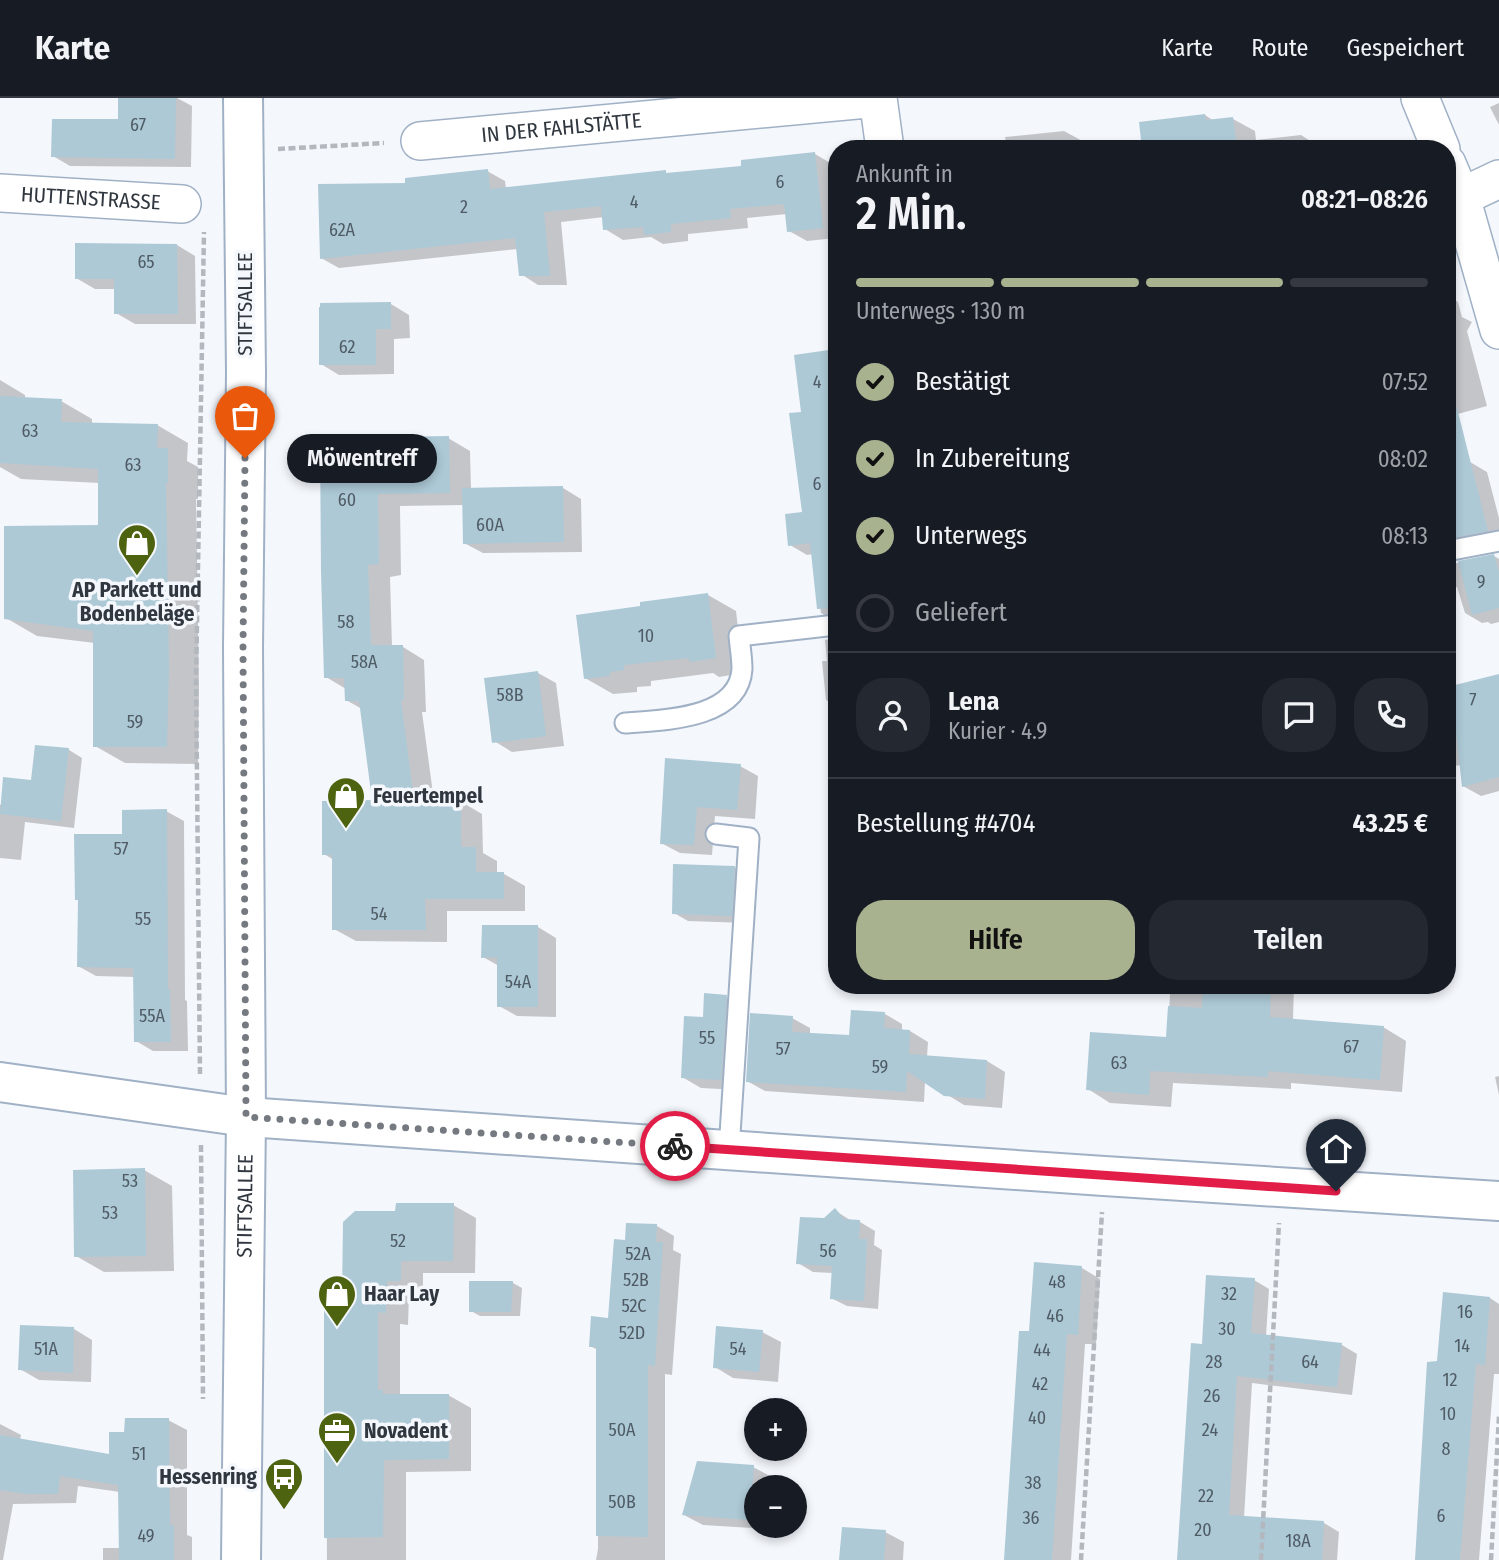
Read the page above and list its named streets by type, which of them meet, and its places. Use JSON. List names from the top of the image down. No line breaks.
{"streets":{"street":["IN DER FAHLSTÄTTE","HUTTENSTRASSE","STIFTSALLEE"]},"places":{"other":["Möwentreff"],"shop":["AP Parkett und Bodenbeläge","Feuertempel","Haar Lay"],"office":["Novadent"],"bus stop":["Hessenring"]},"house_numbers":["67","6","4","2","62A","65","62","4","63","63","6","60","60A","9","58","10","58A","58B","7","59","57","54","55","54A","55A","55","67","57","63","59","53","53","52","56","52A","52B","48","32","52C","16","46","30","52D","14","51A","54","44","28","64","12","42","26","10","40","50A","24","8","51","38","22","50B","6","36","20","49","18A"],"page":{"header":"Karte","nav":["Karte","Route","Gespeichert"],"heading":["2 Min.","Ankunft in","08:21–08:26"],"panel":["Lena","Kurier · 4.9","Bestellung #4704","43.25 €"],"bar":"Unterwegs · 130 m","list":[["Bestätigt","07:52"],["In Zubereitung","08:02"],["Unterwegs","08:13"],"Geliefert"],"bubble":"Möwentreff","buttons":["Hilfe","Teilen"],"map_buttons":["+","−"]}}
